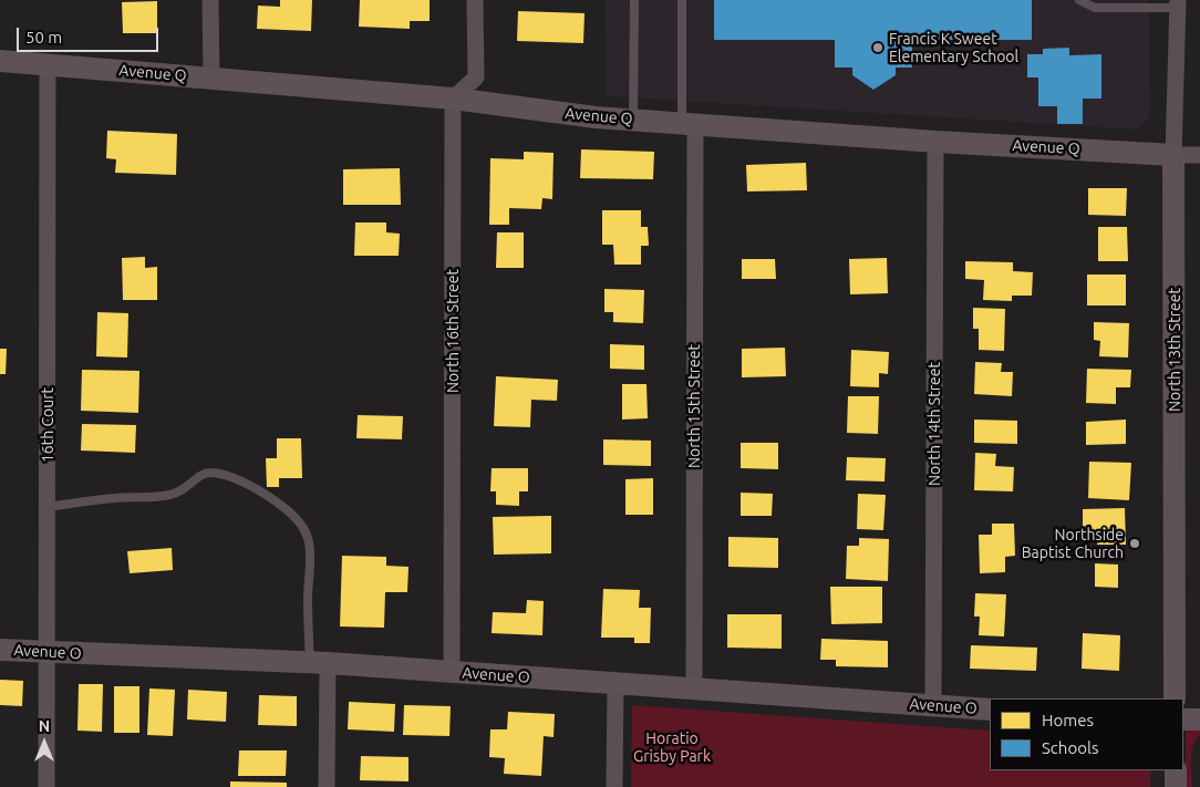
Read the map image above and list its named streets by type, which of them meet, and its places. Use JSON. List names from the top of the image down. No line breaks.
{"streets":{"street":["Avenue Q","North 16th Street","North 13th Street","North 15th Street","North 14th Street","16th Court","Avenue O"]},"crossings":[["Avenue Q","North 16th Street"],["Avenue Q","North 13th Street"],["Avenue Q","North 15th Street"],["Avenue Q","North 14th Street"],["Avenue Q","16th Court"],["North 16th Street","Avenue O"],["North 15th Street","Avenue O"],["North 14th Street","Avenue O"],["16th Court","Avenue O"]],"parks":["Horatio Grisby Park"],"places":["Francis K Sweet Elementary School","Northside Baptist Church"],"legend":["Homes","Schools"],"scale_bar":"50 m","north":"top"}
